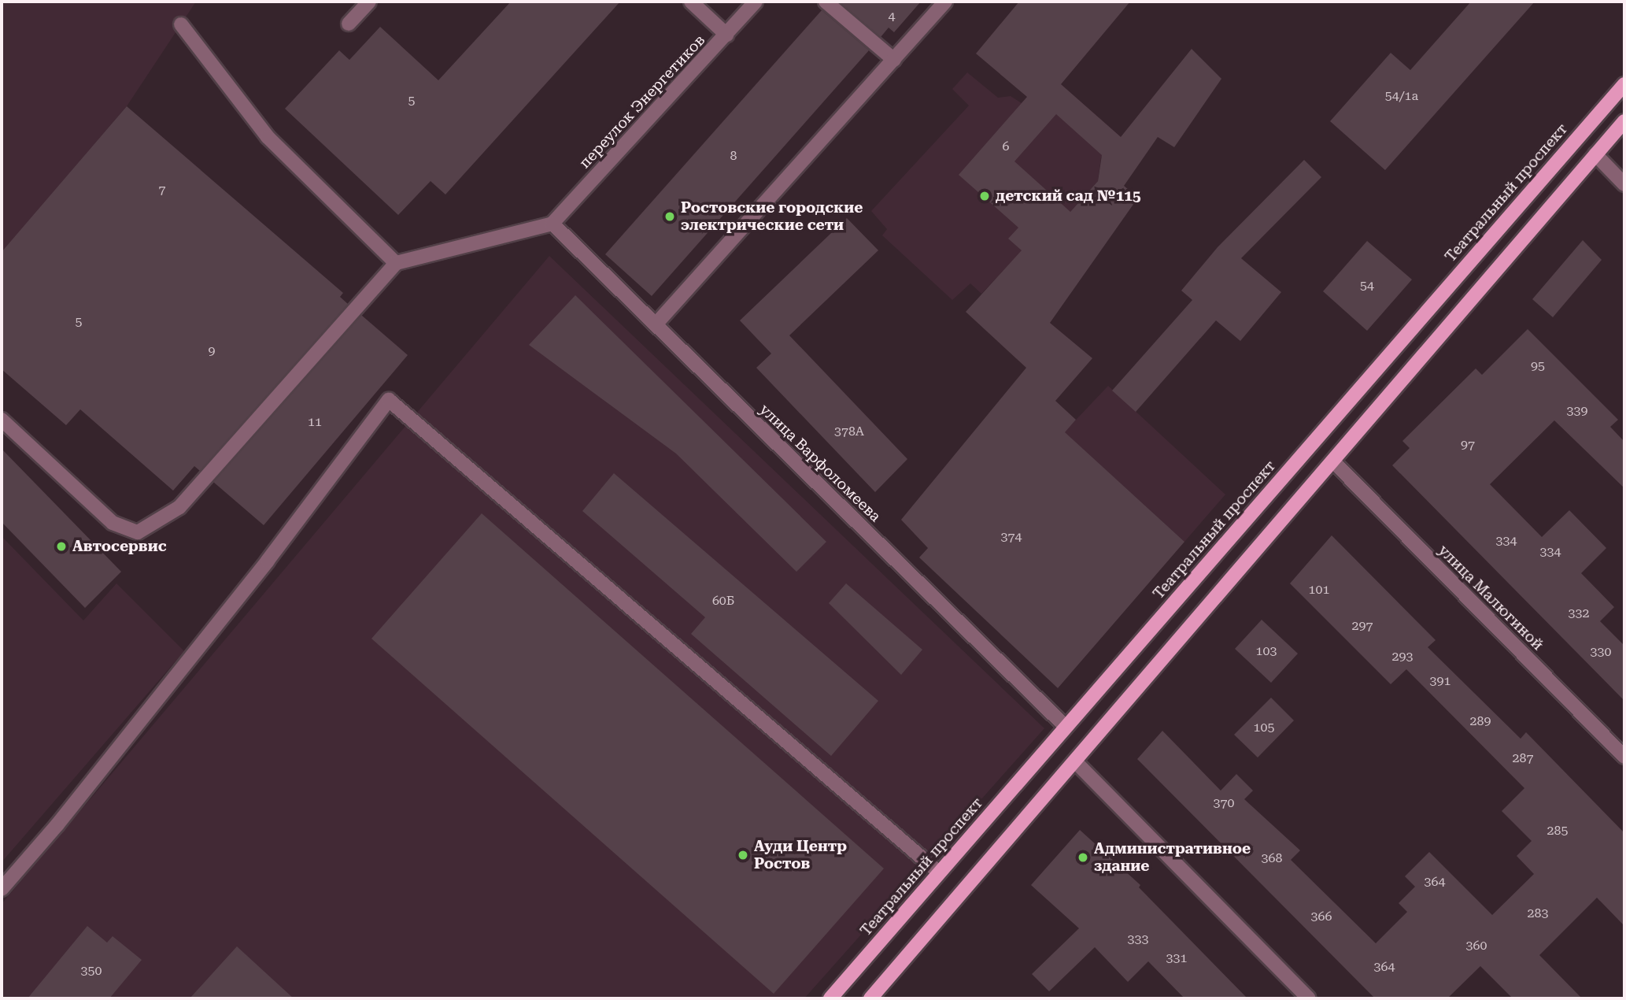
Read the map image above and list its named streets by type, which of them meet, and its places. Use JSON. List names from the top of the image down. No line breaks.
{"streets":{"main road":["Театральный проспект"],"street":["переулок Энергетиков","улица Варфоломеева","улица Малюгиной"]},"crossings":[["переулок Энергетиков","улица Варфоломеева"],["Театральный проспект","улица Варфоломеева"]],"places":["детский сад №115","Ростовские городские электрические сети","Автосервис","Ауди Центр Ростов","Административное здание"],"house_numbers":["4","54/1а","5","6","8","7","54","5","9","95","339","11","378А","97","374","334","334","101","60Б","332","297","103","330","293","391","289","105","287","370","285","368","364","283","366","333","360","331","364","350"]}
